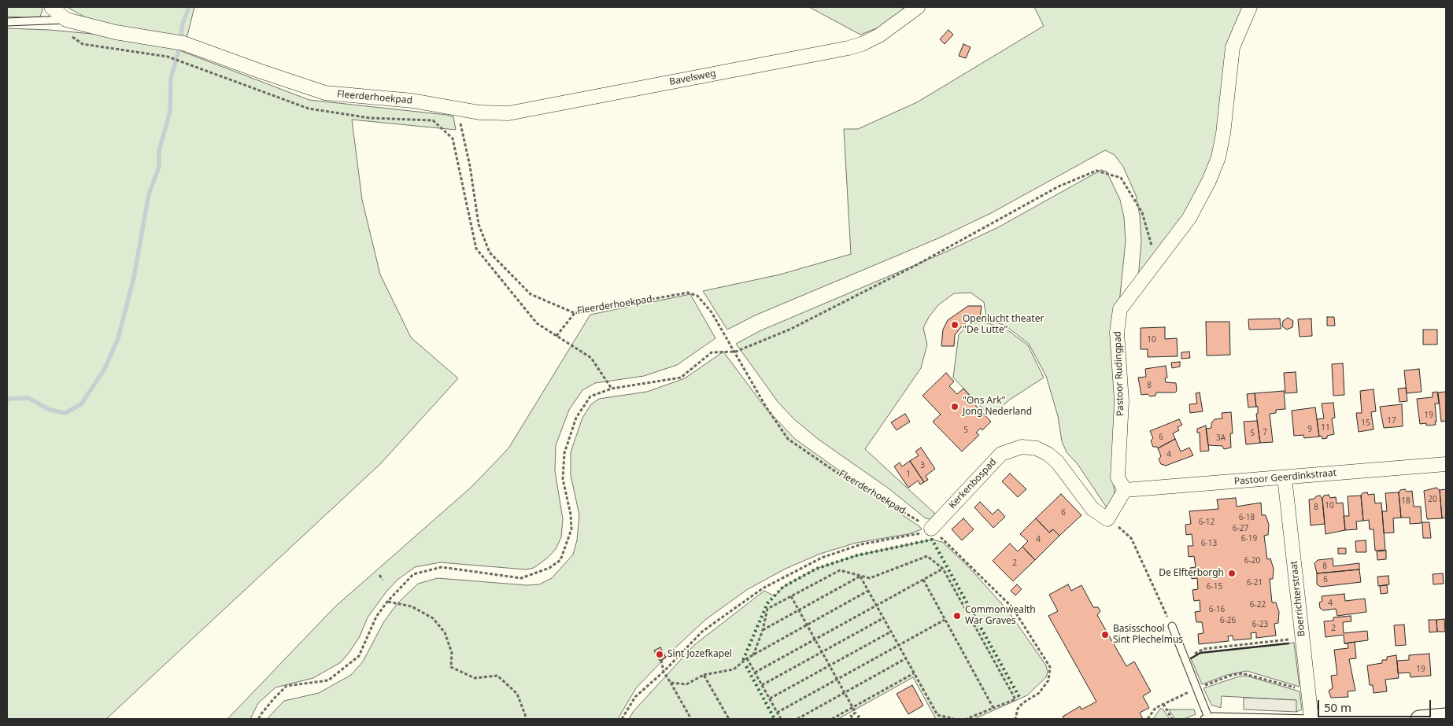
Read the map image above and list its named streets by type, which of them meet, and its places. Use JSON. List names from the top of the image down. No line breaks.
{"streets":{"street":["Bavelsweg","Fleerderhoekpad","Pastoor Rudingpad","Pastoor Geerdinkstraat","Kerkenbospad","Boerrichterstraat"]},"crossings":[["Bavelsweg","Fleerderhoekpad"],["Fleerderhoekpad","Kerkenbospad"],["Pastoor Rudingpad","Pastoor Geerdinkstraat"],["Pastoor Geerdinkstraat","Boerrichterstraat"]],"places":["Openlucht theater \"De Lutte\"","\"Ons Ark\" Jong Nederland","De Elfterborgh","Commonwealth War Graves","Basisschool Sint Plechelmus","Sint Jozefkapel"],"house_numbers":["10","8","19","17","15","11","9","5","7","5","6","3A","4","3","1","20","18","10","8","6","6-18","6-12","6-27","6-19","4","6-13","6-20","2","8","6","6-21","6-15","4","6-22","6-16","6-26","6-23","2","19"],"scale_bar":"50 m"}
